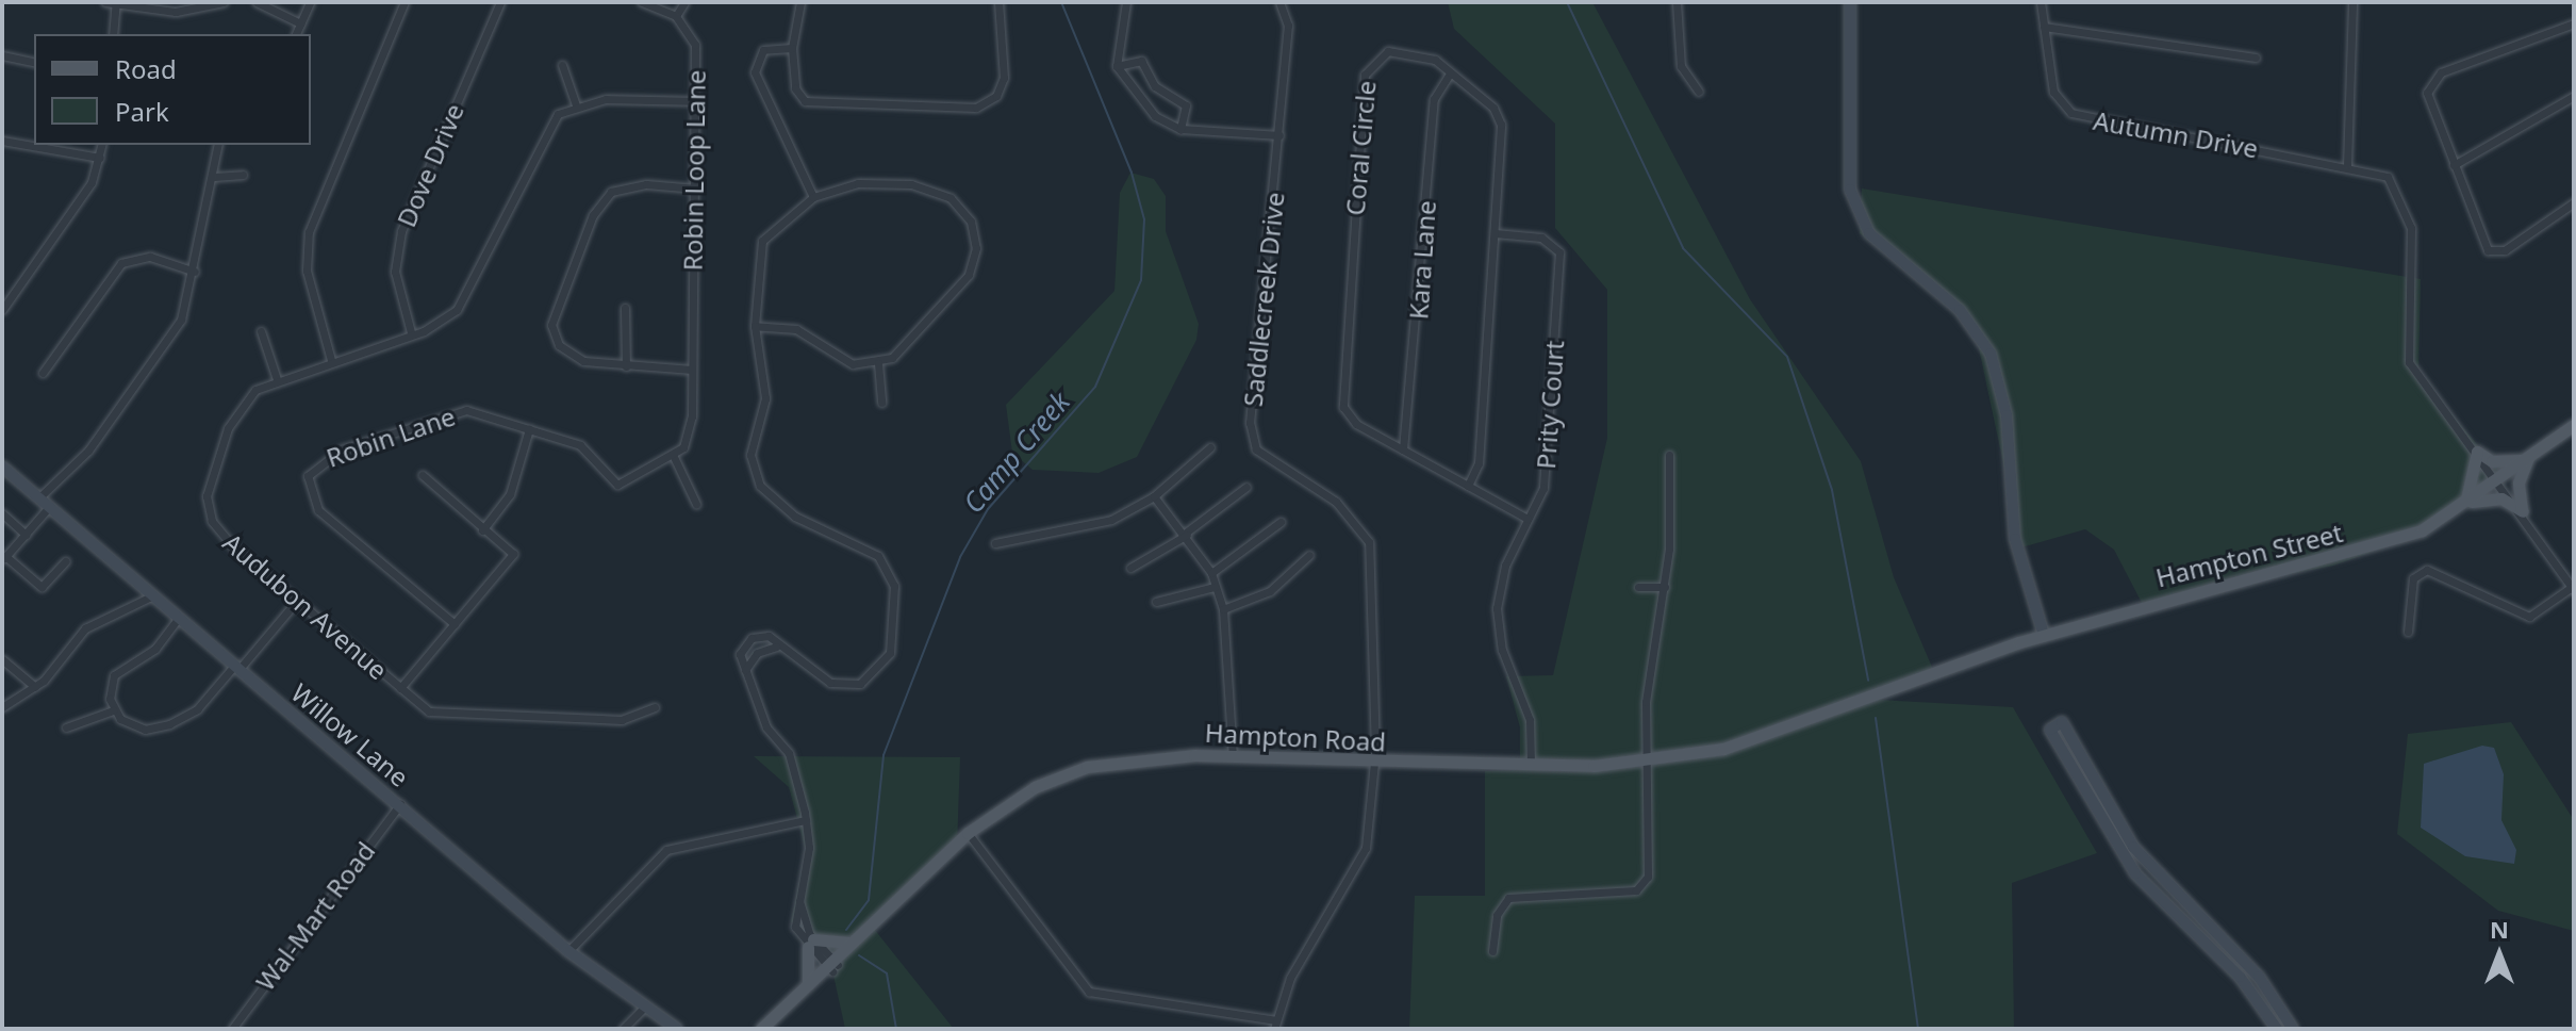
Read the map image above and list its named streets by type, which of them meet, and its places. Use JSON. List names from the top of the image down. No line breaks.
{"streets":{"main road":["Hampton Street","Hampton Road"],"street":["Autumn Drive","Coral Circle","Dove Drive","Robin Loop Lane","Kara Lane","Saddlecreek Drive","Prity Court","Robin Lane","Audubon Avenue","Willow Lane","Wal-Mart Road"]},"crossings":[["Autumn Drive","Hampton Street"],["Coral Circle","Kara Lane"],["Coral Circle","Prity Court"],["Dove Drive","Audubon Avenue"],["Saddlecreek Drive","Hampton Road"],["Prity Court","Hampton Road"],["Hampton Street","Hampton Road"],["Willow Lane","Wal-Mart Road"]],"water":["Camp Creek"],"legend":["Road","Park"],"north":"top"}
